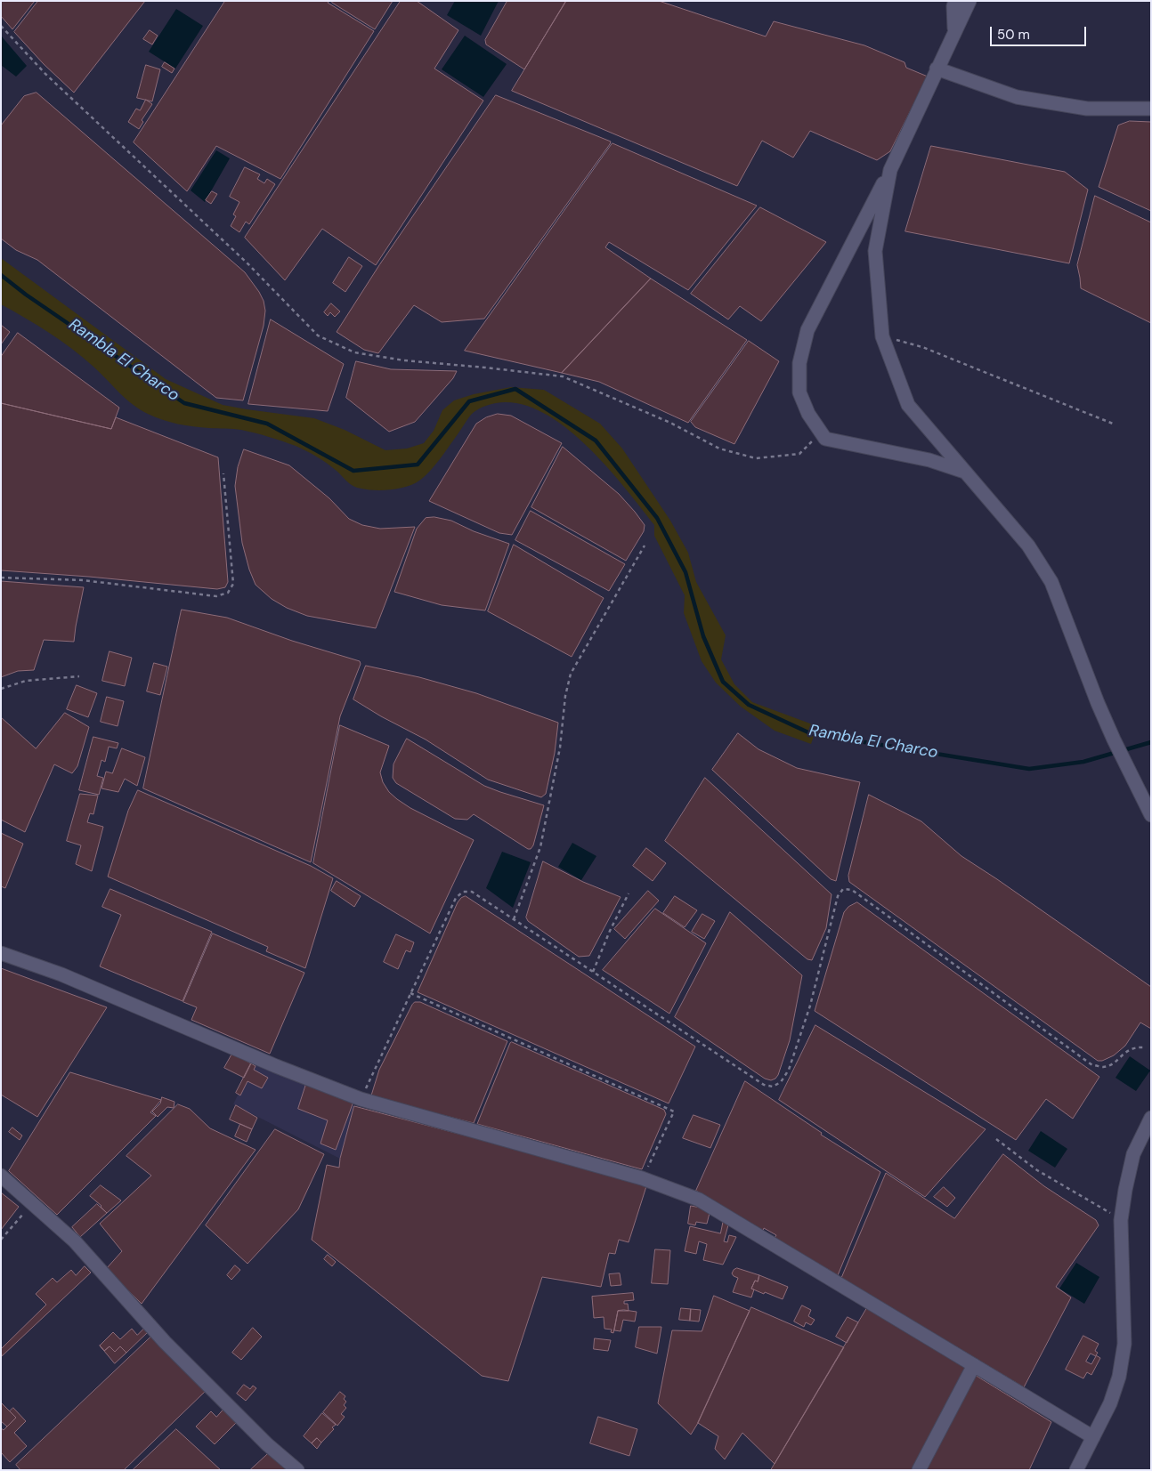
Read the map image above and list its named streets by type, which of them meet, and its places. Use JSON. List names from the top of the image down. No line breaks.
{"water":["Rambla El Charco"],"scale_bar":"50 m"}
